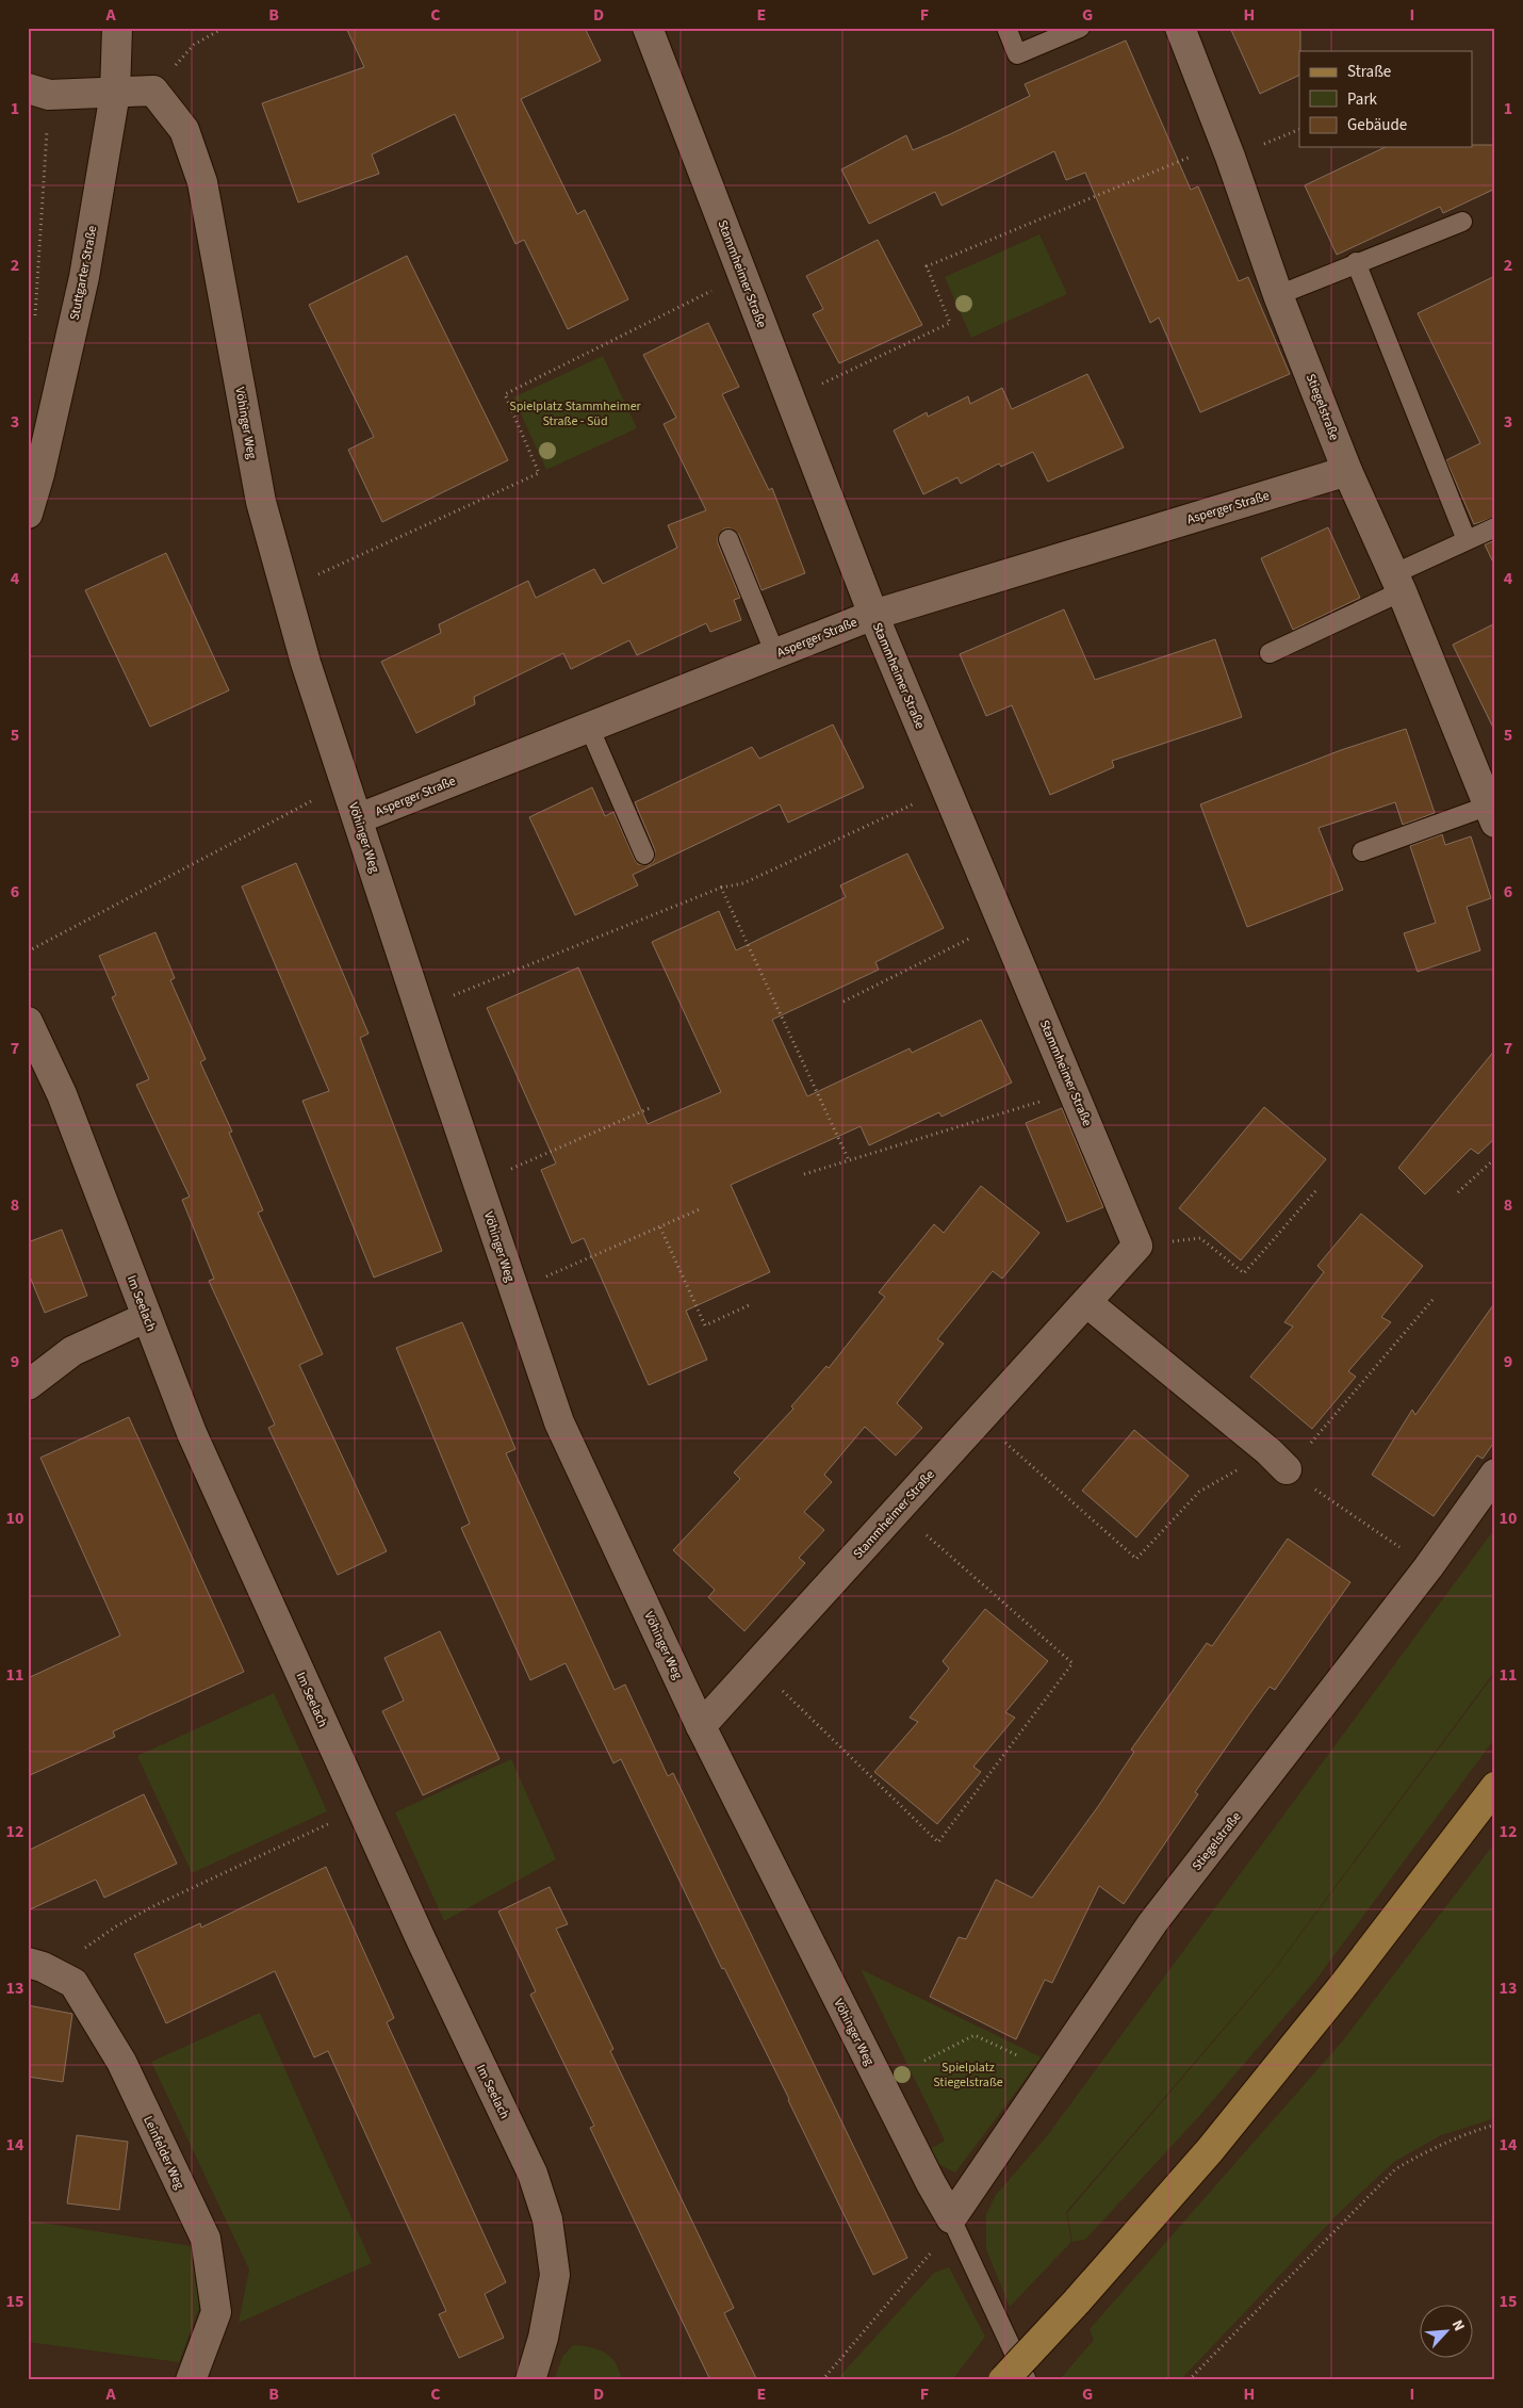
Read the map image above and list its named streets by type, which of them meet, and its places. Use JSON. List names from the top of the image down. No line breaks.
{"streets":{"street":["Stuttgarter Straße","Stammheimer Straße","Stiegelstraße","Vöhinger Weg","Asperger Straße","Im Seelach","Leinfelder Weg"]},"crossings":[["Stammheimer Straße","Vöhinger Weg"],["Stammheimer Straße","Asperger Straße"],["Stiegelstraße","Vöhinger Weg"],["Stiegelstraße","Asperger Straße"],["Vöhinger Weg","Asperger Straße"]],"parks":["Spielplatz Stammheimer Straße - Süd","Spielplatz Stiegelstraße"],"legend":["Straße","Park","Gebäude"],"north":"top right","grid":{"columns":["A","B","C","D","E","F","G","H","I"],"rows":["1","2","3","4","5","6","7","8","9","10","11","12","13","14","15"]}}
